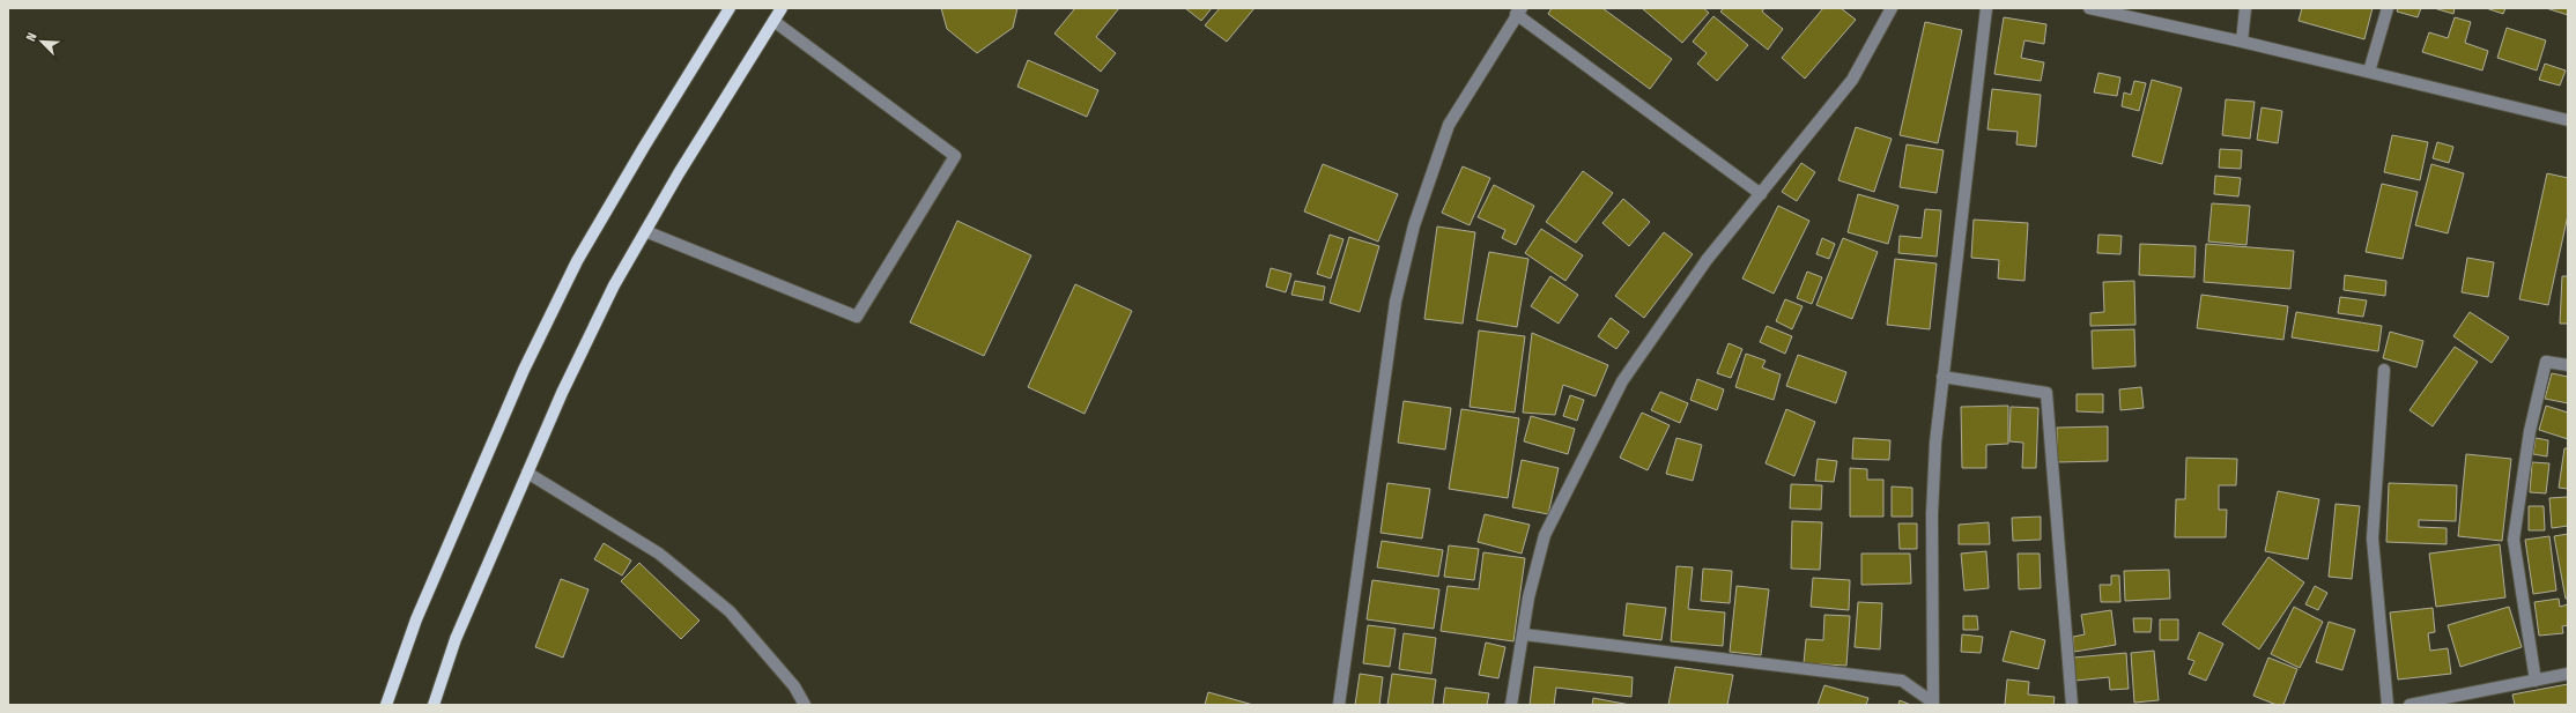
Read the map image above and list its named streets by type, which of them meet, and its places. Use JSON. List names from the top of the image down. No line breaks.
{"north":"top left"}
